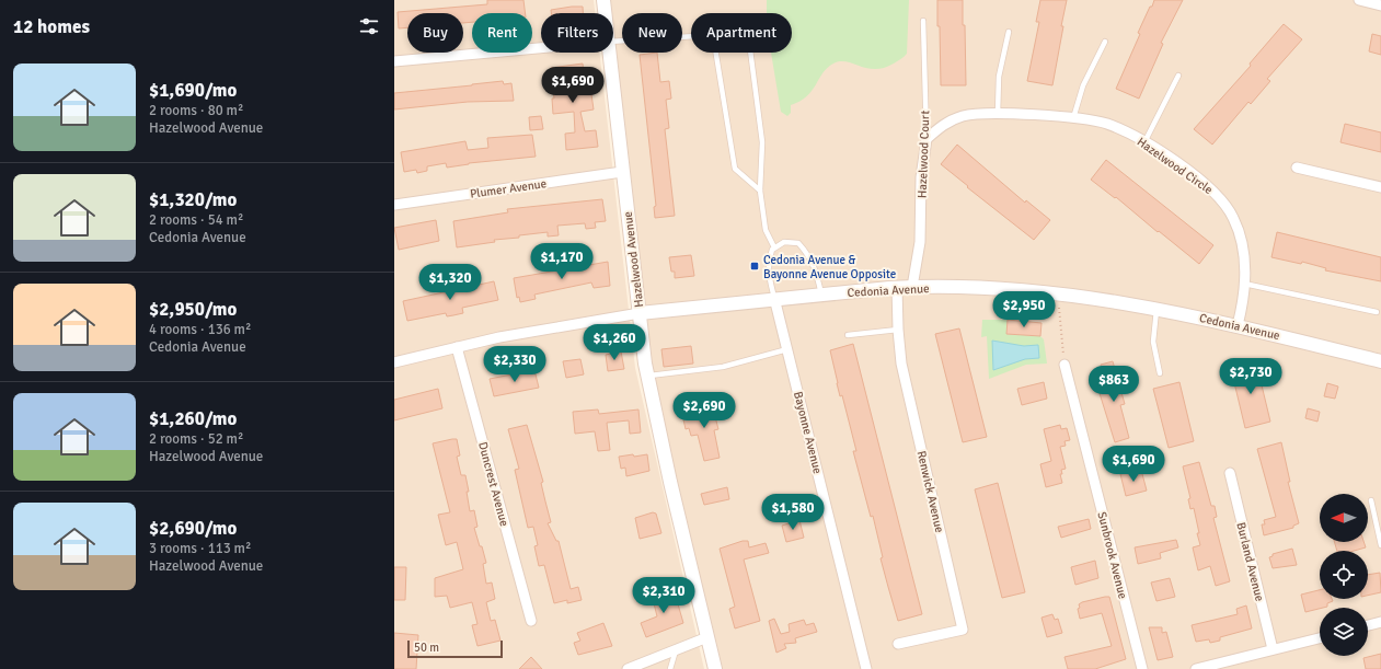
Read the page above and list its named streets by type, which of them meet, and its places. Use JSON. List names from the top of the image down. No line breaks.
{"streets":{"street":["Hazelwood Court","Hazelwood Circle","Plumer Avenue","Hazelwood Avenue","Cedonia Avenue","Bayonne Avenue","Duncrest Avenue","Renwick Avenue","Sunbrook Avenue","Burland Avenue"]},"crossings":[["Hazelwood Court","Hazelwood Circle"],["Hazelwood Court","Cedonia Avenue"],["Hazelwood Circle","Cedonia Avenue"],["Plumer Avenue","Hazelwood Avenue"],["Hazelwood Avenue","Cedonia Avenue"],["Cedonia Avenue","Bayonne Avenue"],["Cedonia Avenue","Duncrest Avenue"],["Cedonia Avenue","Renwick Avenue"]],"places":{"transit":["Cedonia Avenue & Bayonne Avenue Opposite"]},"scale_bar":"50 m","north":"left","page":{"heading":"12 homes","chip":["Buy","Rent","Filters","New","Apartment"],"list":[{"name":"$1,690/mo","note":"2 rooms · 80 m² · Hazelwood Avenue"},{"name":"$1,320/mo","note":"2 rooms · 54 m² · Cedonia Avenue"},{"name":"$2,950/mo","note":"4 rooms · 136 m² · Cedonia Avenue"},{"name":"$1,260/mo","note":"2 rooms · 52 m² · Hazelwood Avenue"},{"name":"$2,690/mo","note":"3 rooms · 113 m² · Hazelwood Avenue"}],"price":["$1,690","$1,170","$1,320","$2,950","$1,260","$2,330","$2,730","$863","$2,690","$1,690","$1,580","$2,310"],"scale":"50 m"}}
